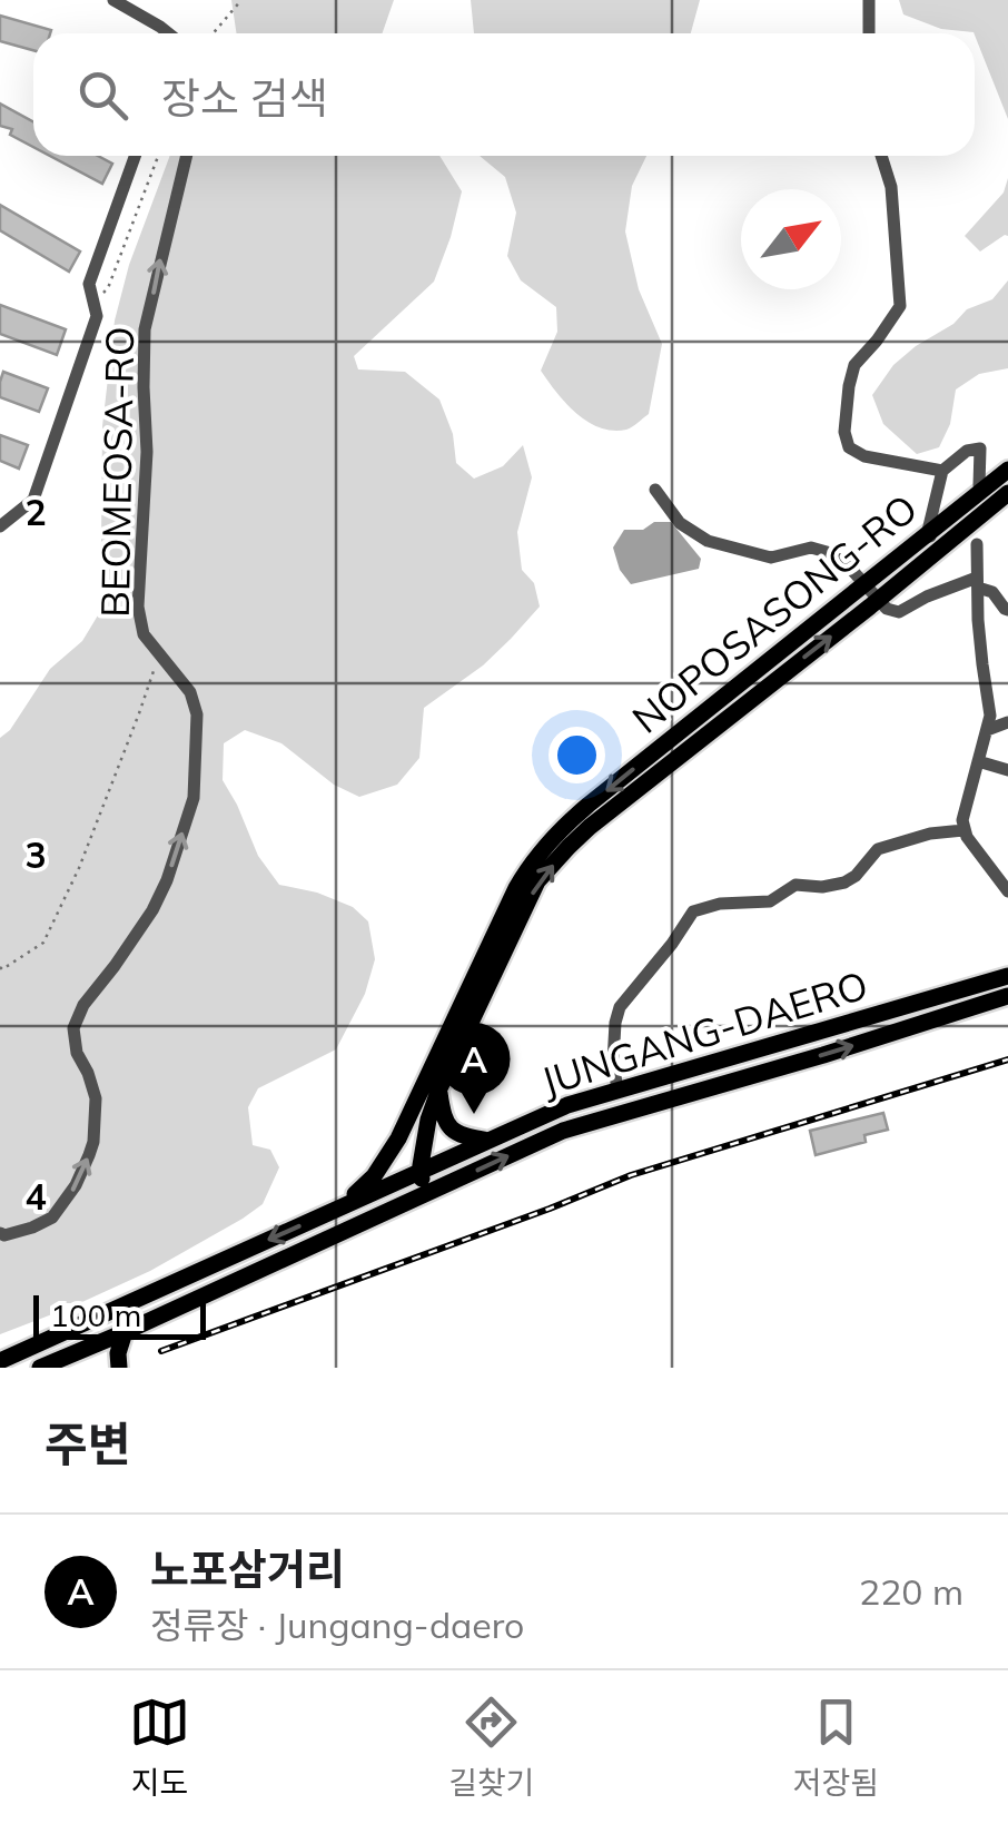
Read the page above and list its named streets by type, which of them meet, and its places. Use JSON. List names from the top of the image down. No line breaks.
{"streets":{"main road":["NOPOSASONG-RO","JUNGANG-DAERO"],"street":["BEOMEOSA-RO"]},"crossings":[["NOPOSASONG-RO","JUNGANG-DAERO"]],"scale_bar":"100 m","north":"top right","page":{"search":"장소 검색","pins":"A","scale":"100 m","heading":"주변","list":[{"mark":"A","name":"노포삼거리","note":"정류장 · Jungang-daero","value":"220 m"}],"nav":["지도","길찾기","저장됨"]},"grid":{"rows":["2","3","4"]}}
